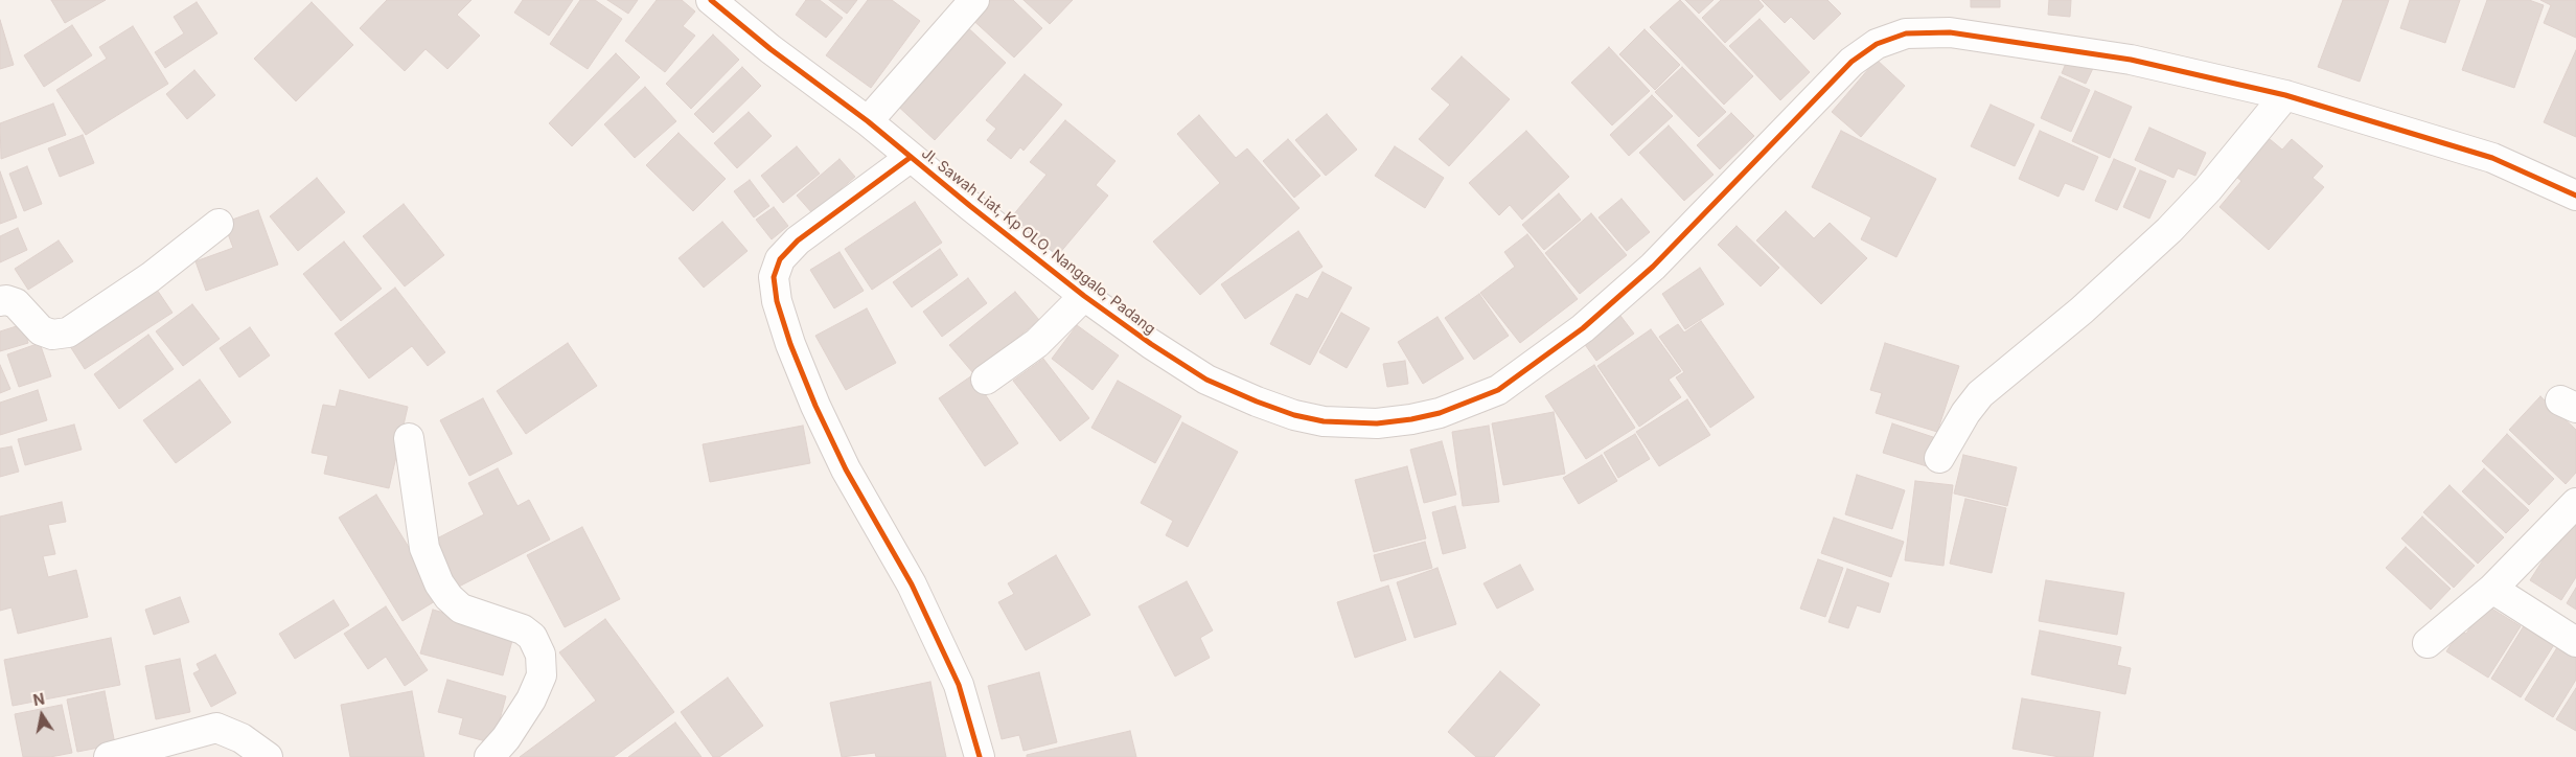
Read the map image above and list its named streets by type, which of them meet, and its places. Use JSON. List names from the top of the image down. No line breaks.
{"streets":{"street":["Jl. Sawah Liat, Kp OLO, Nanggalo, Padang"]},"north":"top"}
